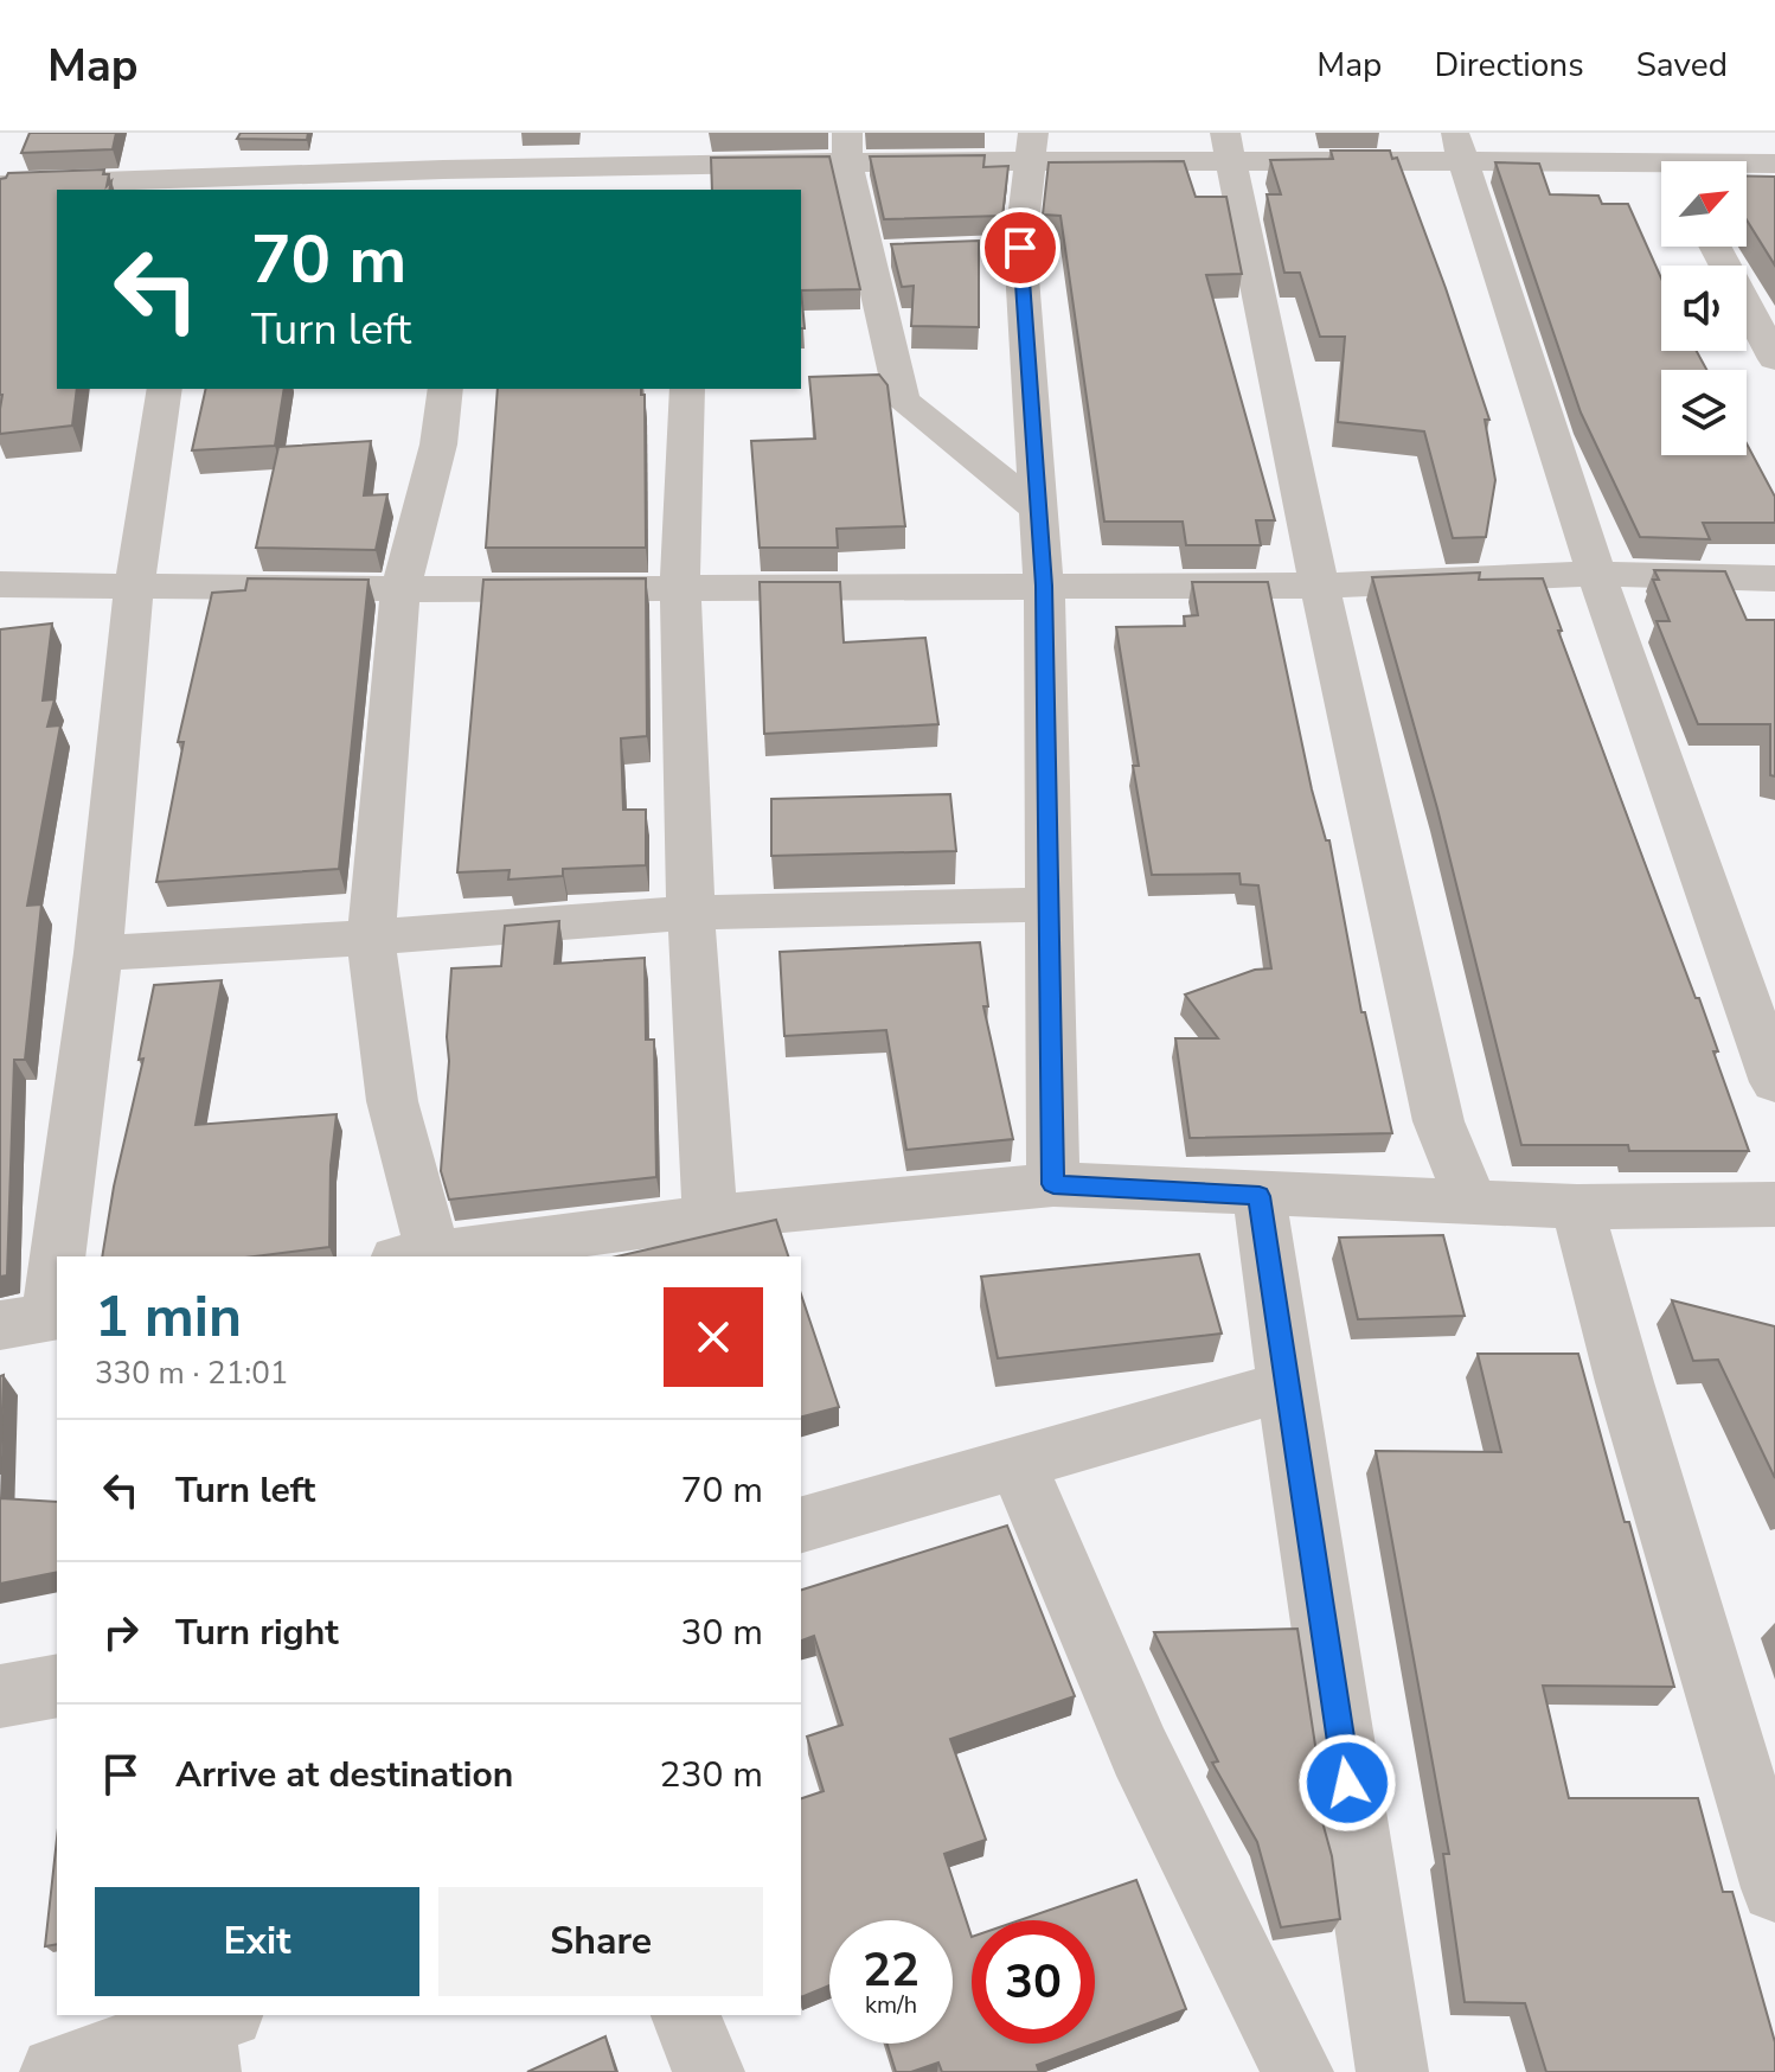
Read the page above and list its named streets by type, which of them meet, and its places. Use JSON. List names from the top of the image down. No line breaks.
{"north":"top right","page":{"header":"Map","nav":["Map","Directions","Saved"],"turn":["70 m","Turn left"],"heading":["1 min","330 m · 21:01"],"list":[{"name":"Turn left","value":"70 m"},{"name":"Turn right","value":"30 m"},{"name":"Arrive at destination","value":"230 m"}],"buttons":["Exit","Share"],"speed":"22 km/h","limit":"30"}}
